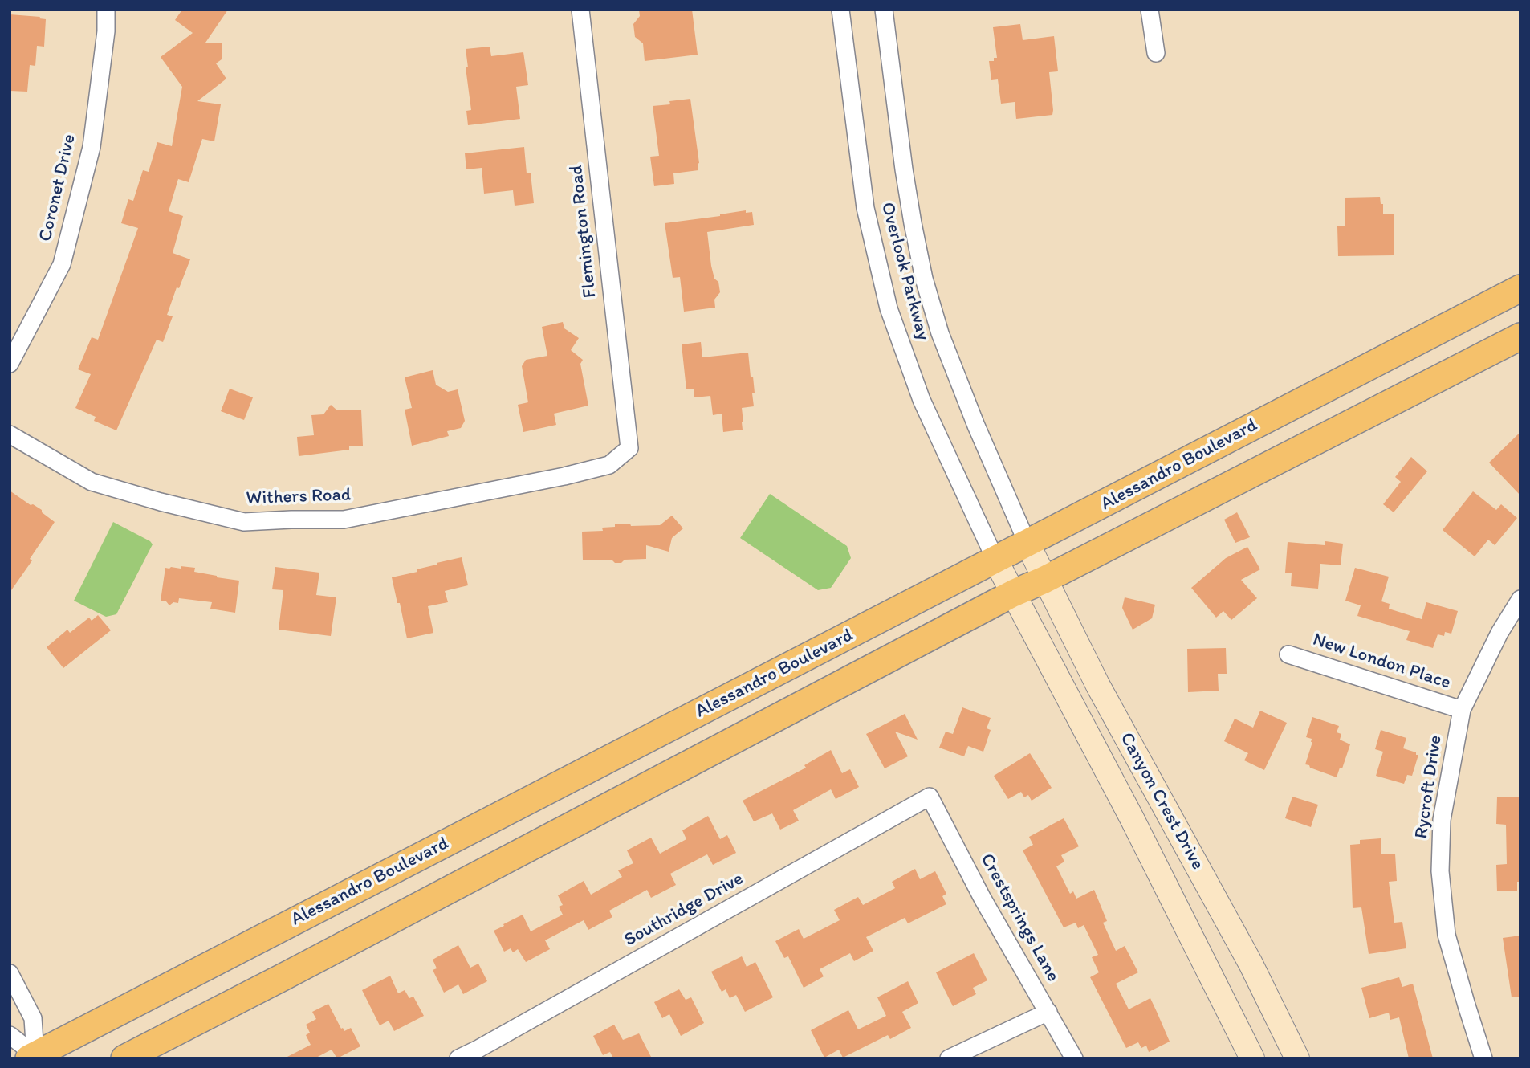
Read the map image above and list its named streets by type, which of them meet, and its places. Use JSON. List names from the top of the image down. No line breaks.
{"streets":{"main road":["Alessandro Boulevard","Canyon Crest Drive"],"street":["Coronet Drive","Flemington Road","Overlook Parkway","Withers Road","New London Place","Rycroft Drive","Southridge Drive","Crestsprings Lane"]},"crossings":[["Flemington Road","Withers Road"],["Overlook Parkway","Alessandro Boulevard"],["Overlook Parkway","Canyon Crest Drive"],["Alessandro Boulevard","Canyon Crest Drive"],["New London Place","Rycroft Drive"],["Southridge Drive","Crestsprings Lane"]]}
